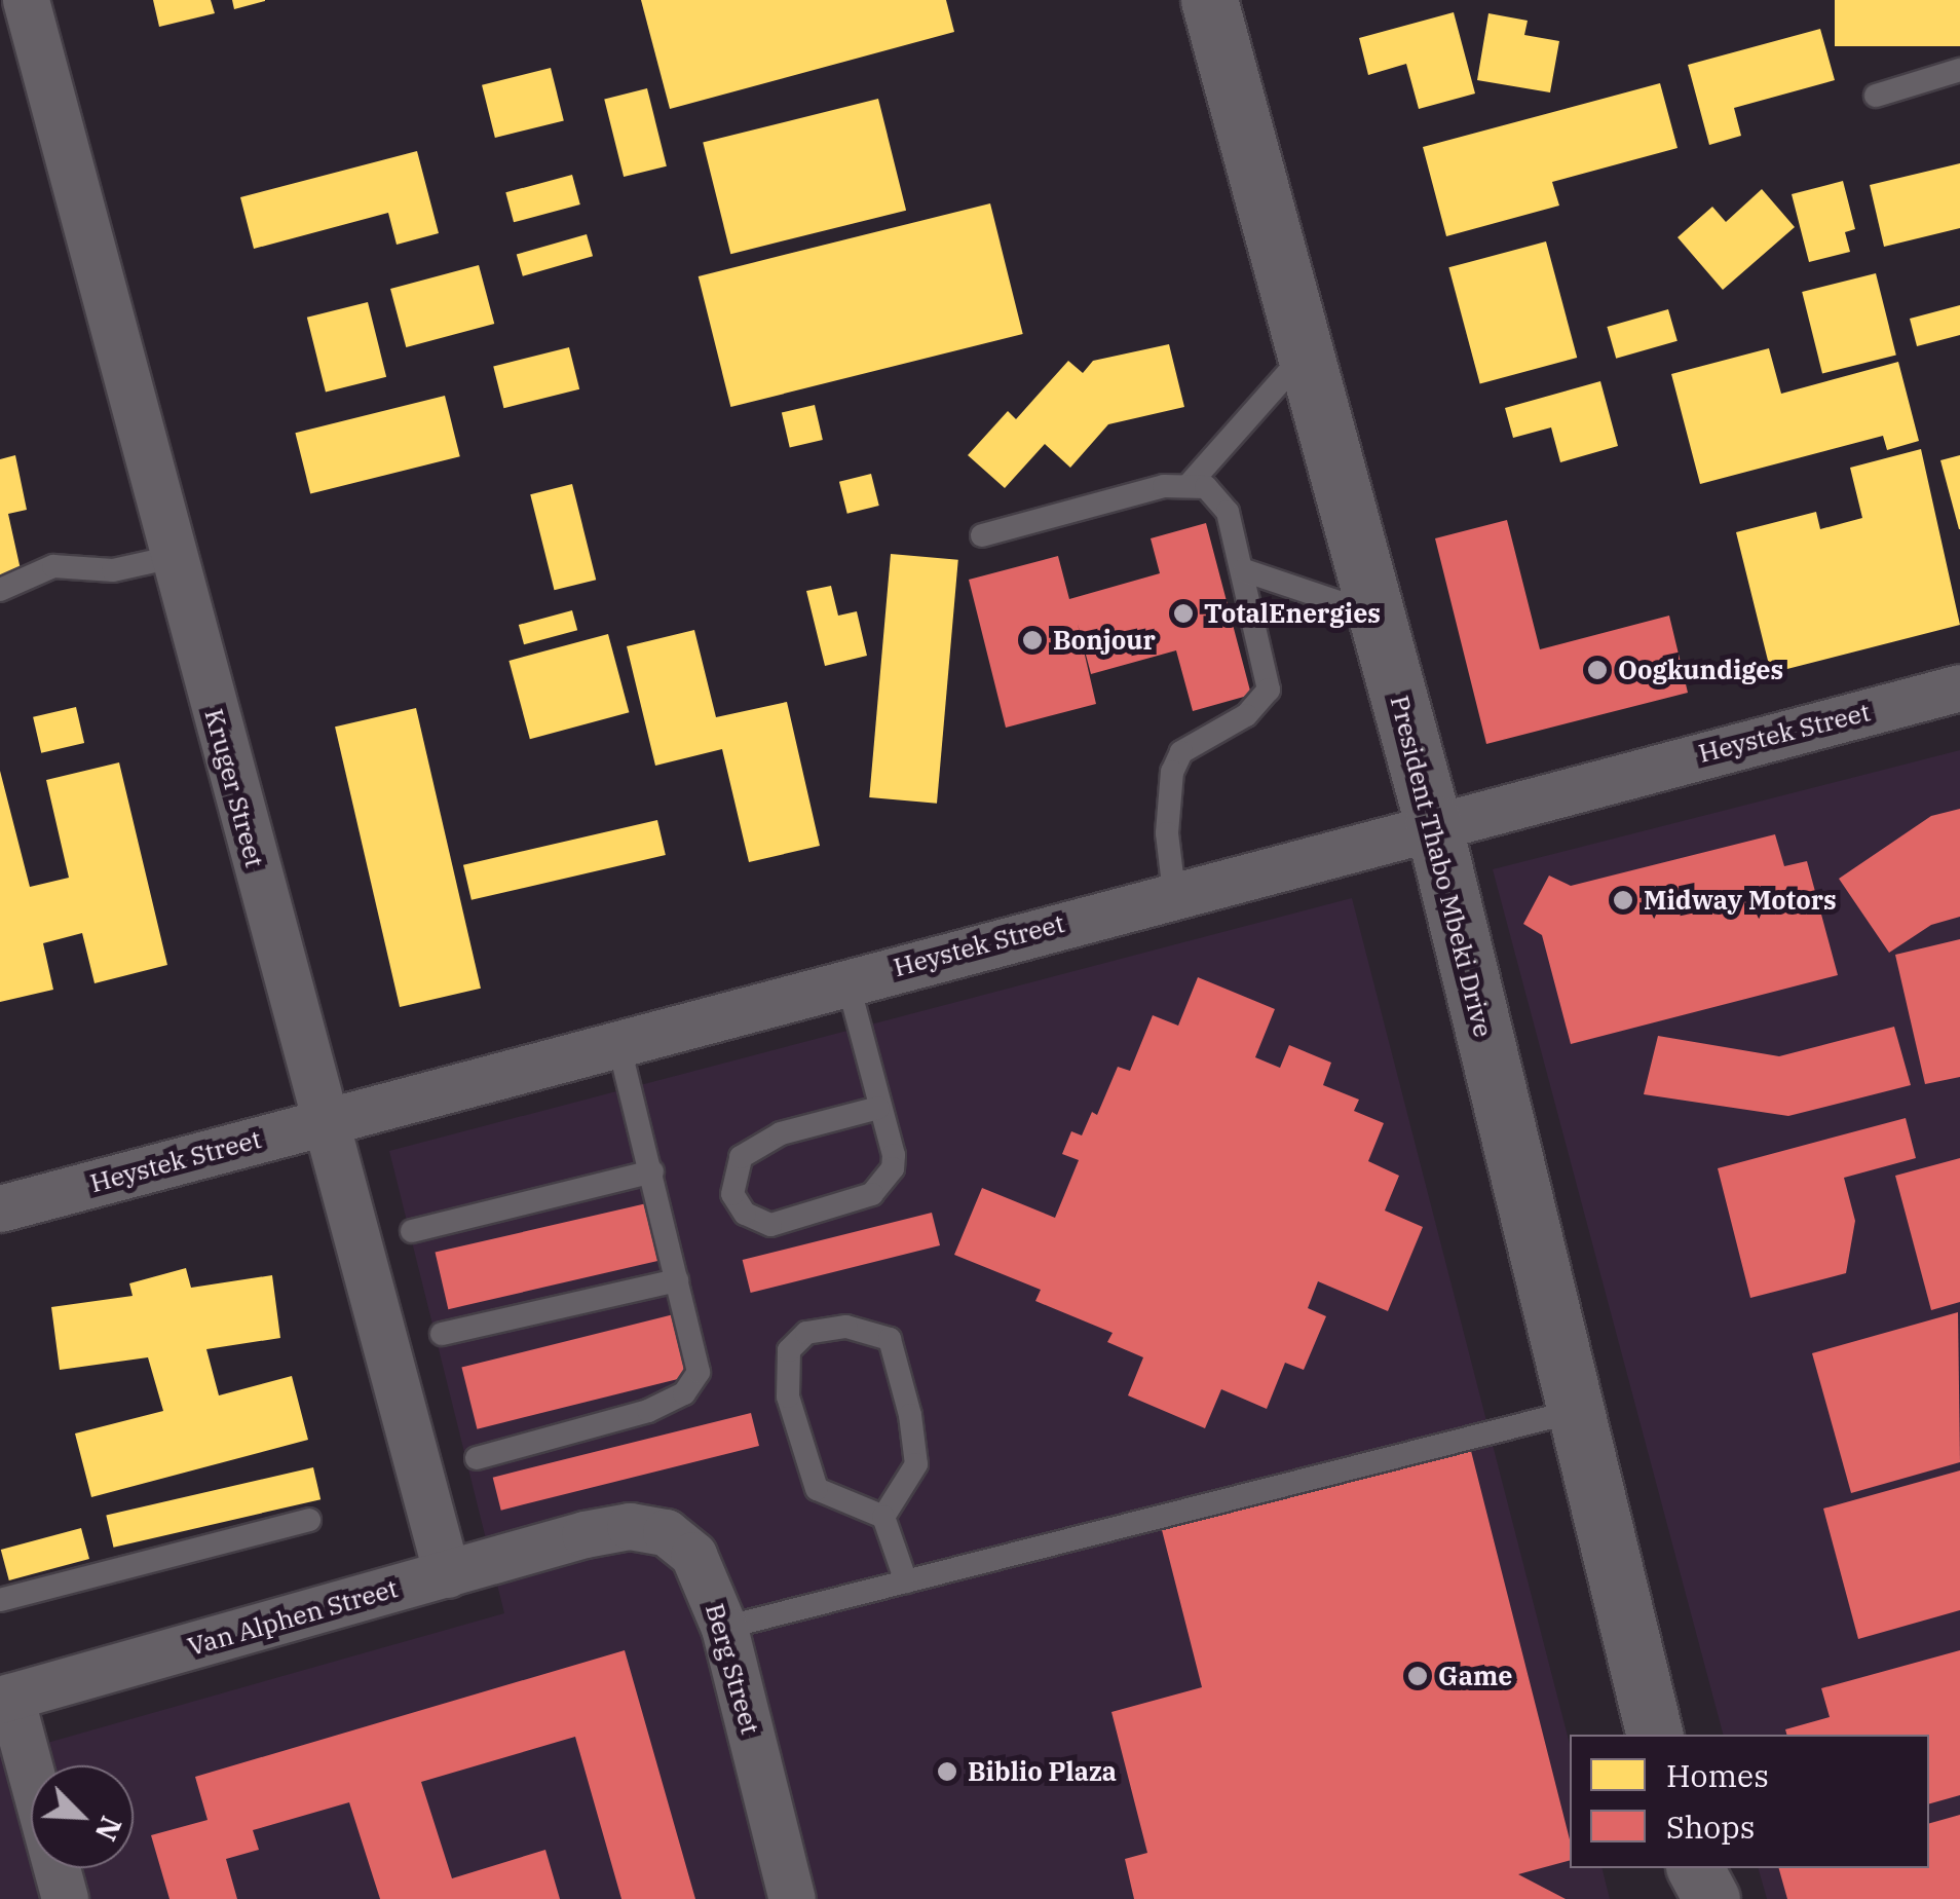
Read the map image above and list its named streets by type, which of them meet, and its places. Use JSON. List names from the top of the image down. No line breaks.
{"streets":{"street":["Heystek Street","Kruger Street","President Thabo Mbeki Drive","Van Alphen Street","Berg Street"]},"crossings":[["Heystek Street","Kruger Street"],["Heystek Street","President Thabo Mbeki Drive"],["Kruger Street","Van Alphen Street"],["Van Alphen Street","Berg Street"]],"places":["TotalEnergies","Bonjour","Oogkundiges","Midway Motors","Game","Biblio Plaza"],"legend":["Homes","Shops"],"north":"bottom right"}
